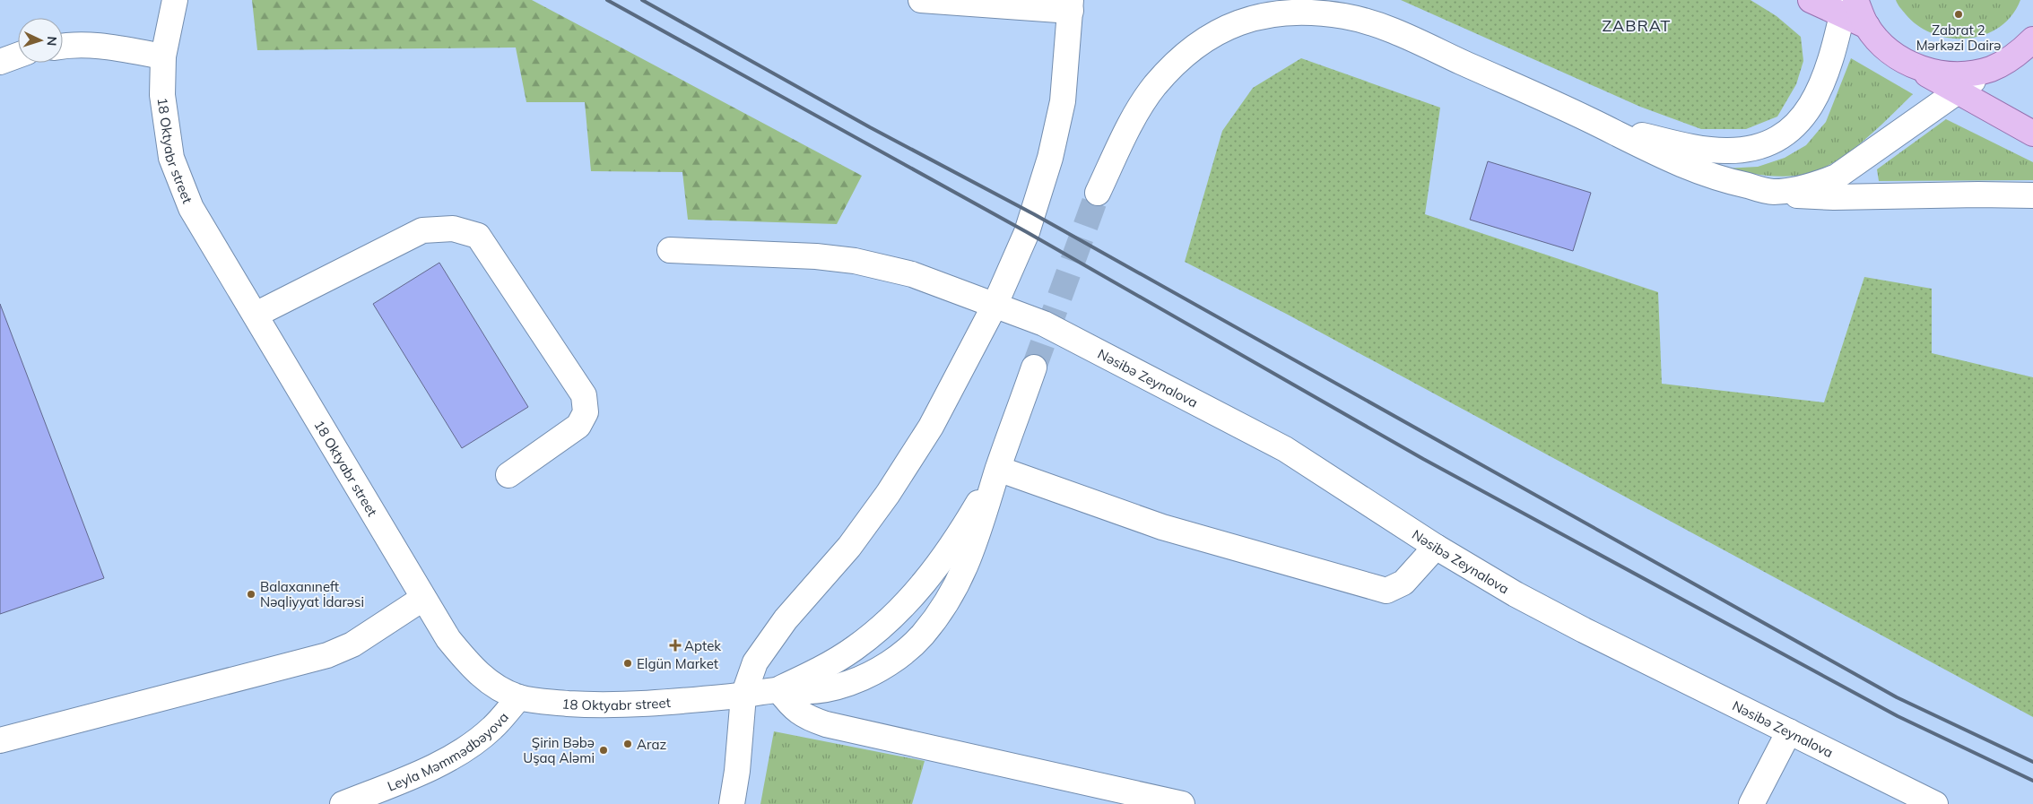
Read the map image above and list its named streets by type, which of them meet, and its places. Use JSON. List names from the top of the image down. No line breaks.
{"streets":{"street":["18 Oktyabr street","Nəsibə Zeynalova","Leyla Məmmədbəyova"]},"crossings":[["18 Oktyabr street","Leyla Məmmədbəyova"]],"districts":["ZABRAT"],"places":{"other":["Zabrat 2 Mərkəzi Dairə","Balaxanıneft Nəqliyyat İdarəsi","Elgün Market","Araz","Şirin Bəbə Uşaq Aləmi"],"health":["Aptek"]},"north":"right"}
